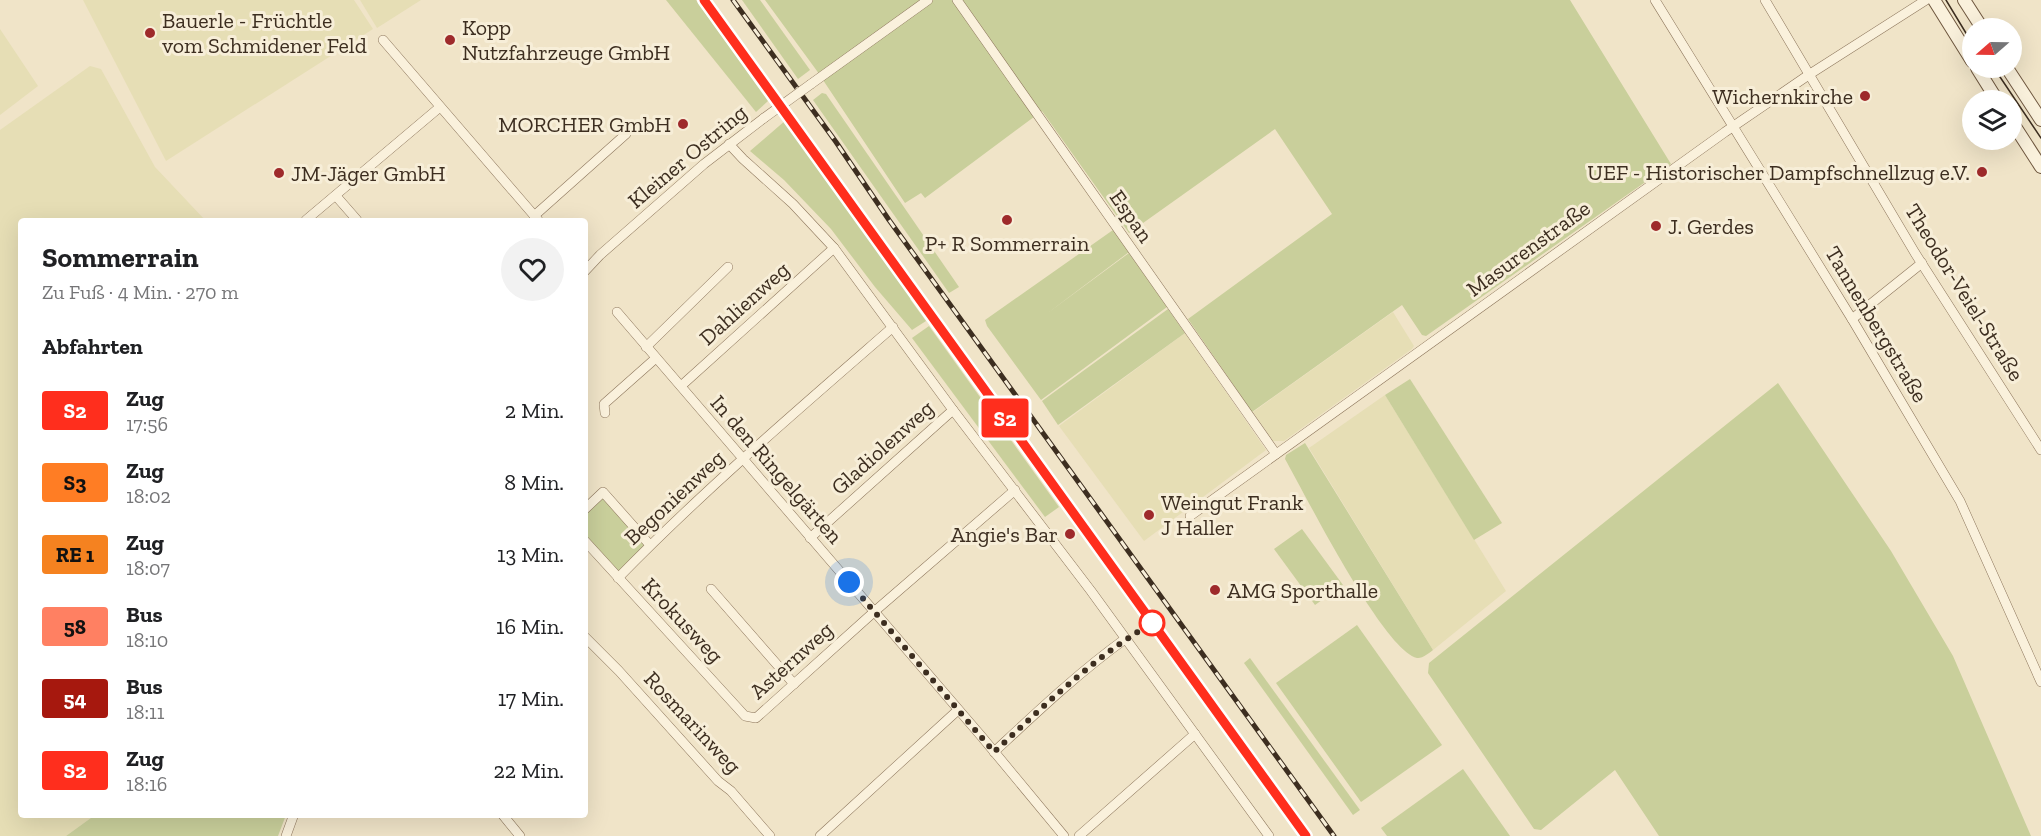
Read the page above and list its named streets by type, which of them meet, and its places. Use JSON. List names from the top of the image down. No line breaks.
{"streets":{"street":["Kleiner Ostring","Espan","Masurenstraße","Theodor-Veiel-Straße","Dahlienweg","Tannenbergstraße","Gladiolenweg","In den Ringelgärten","Begonienweg","Krokusweg","Asternweg","Rosmarinweg"]},"crossings":[["Espan","Masurenstraße"],["Masurenstraße","Theodor-Veiel-Straße"],["Masurenstraße","Tannenbergstraße"],["Dahlienweg","In den Ringelgärten"],["Gladiolenweg","In den Ringelgärten"],["In den Ringelgärten","Begonienweg"],["In den Ringelgärten","Asternweg"],["Begonienweg","Krokusweg"],["Krokusweg","Asternweg"]],"places":["Bauerle - Früchtle vom Schmidener Feld","Kopp Nutzfahrzeuge GmbH","Wichernkirche","MORCHER GmbH","UEF - Historischer Dampfschnellzug e.V.","JM-Jäger GmbH","P+ R Sommerrain","J. Gerdes","Weingut Frank J Haller","Angie's Bar","AMG Sporthalle"],"north":"left","page":{"on_map":"S2","heading":[["Sommerrain","Zu Fuß · 4 Min. · 270 m"],"Abfahrten"],"list":[{"mark":"S2","name":"Zug","note":"17:56","value":"2 Min."},{"mark":"S3","name":"Zug","note":"18:02","value":"8 Min."},{"mark":"RE 1","name":"Zug","note":"18:07","value":"13 Min."},{"mark":"58","name":"Bus","note":"18:10","value":"16 Min."},{"mark":"54","name":"Bus","note":"18:11","value":"17 Min."},{"mark":"S2","name":"Zug","note":"18:16","value":"22 Min."}]}}
